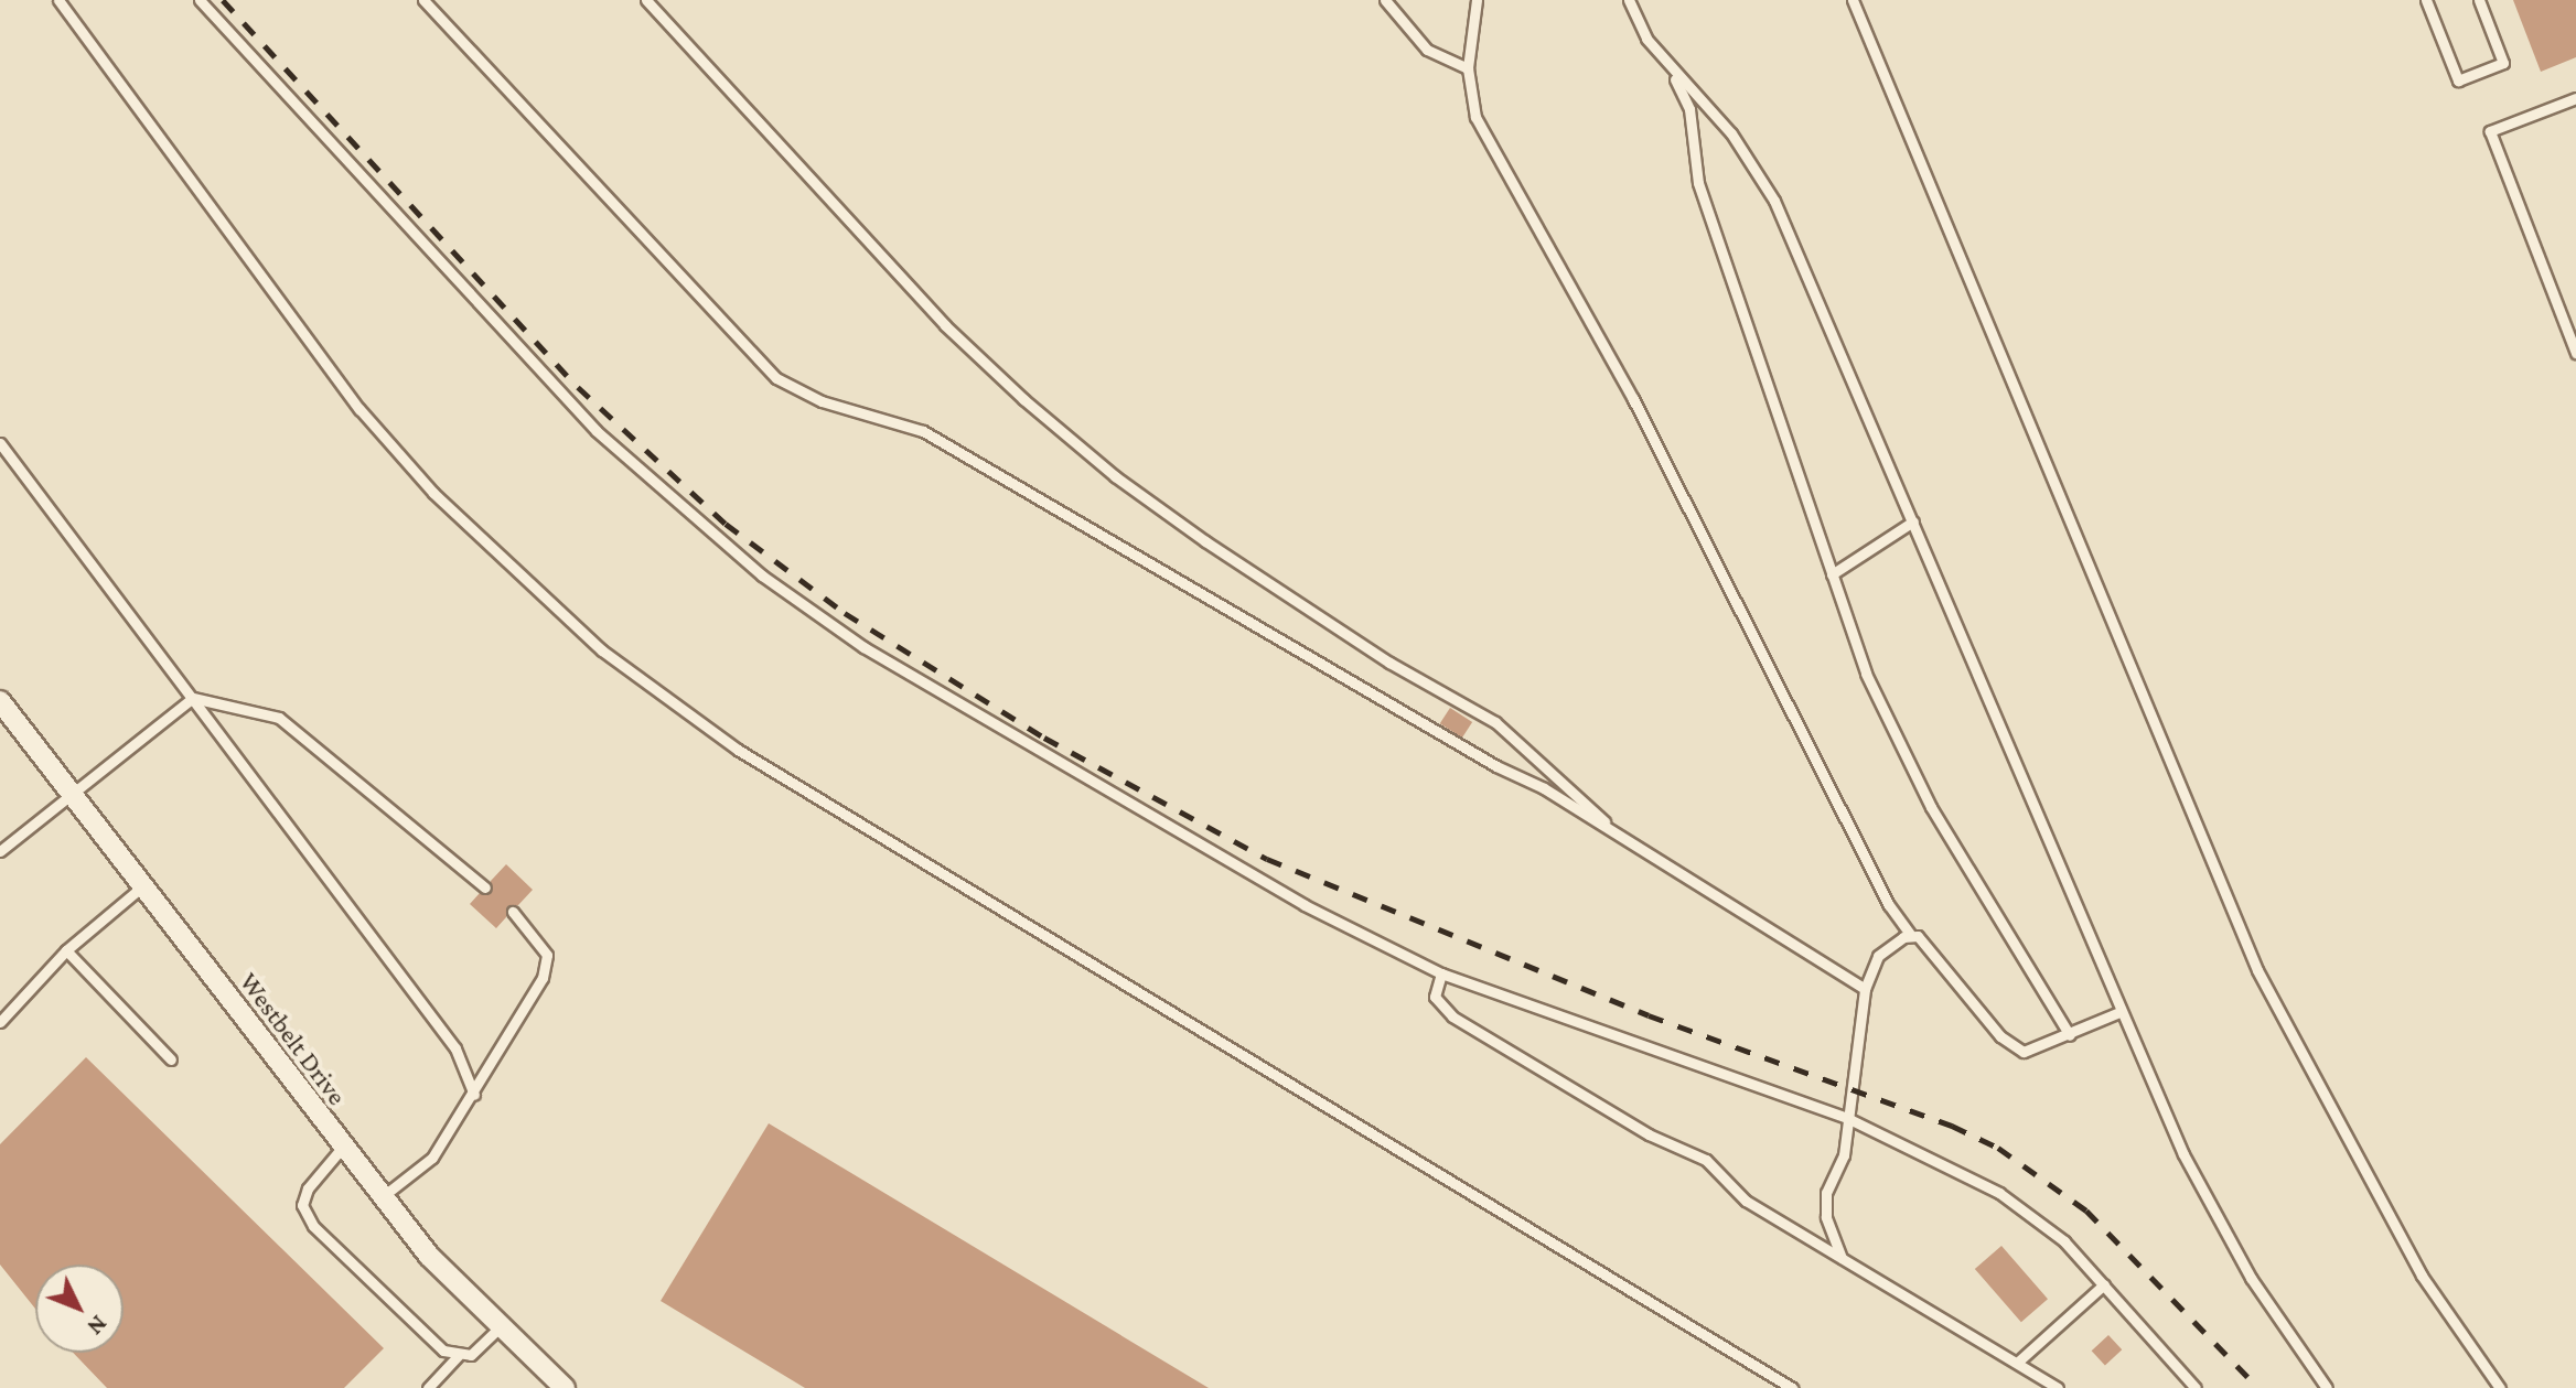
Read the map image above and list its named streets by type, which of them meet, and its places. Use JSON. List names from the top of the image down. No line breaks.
{"streets":{"street":["Westbelt Drive"]},"north":"bottom right"}
